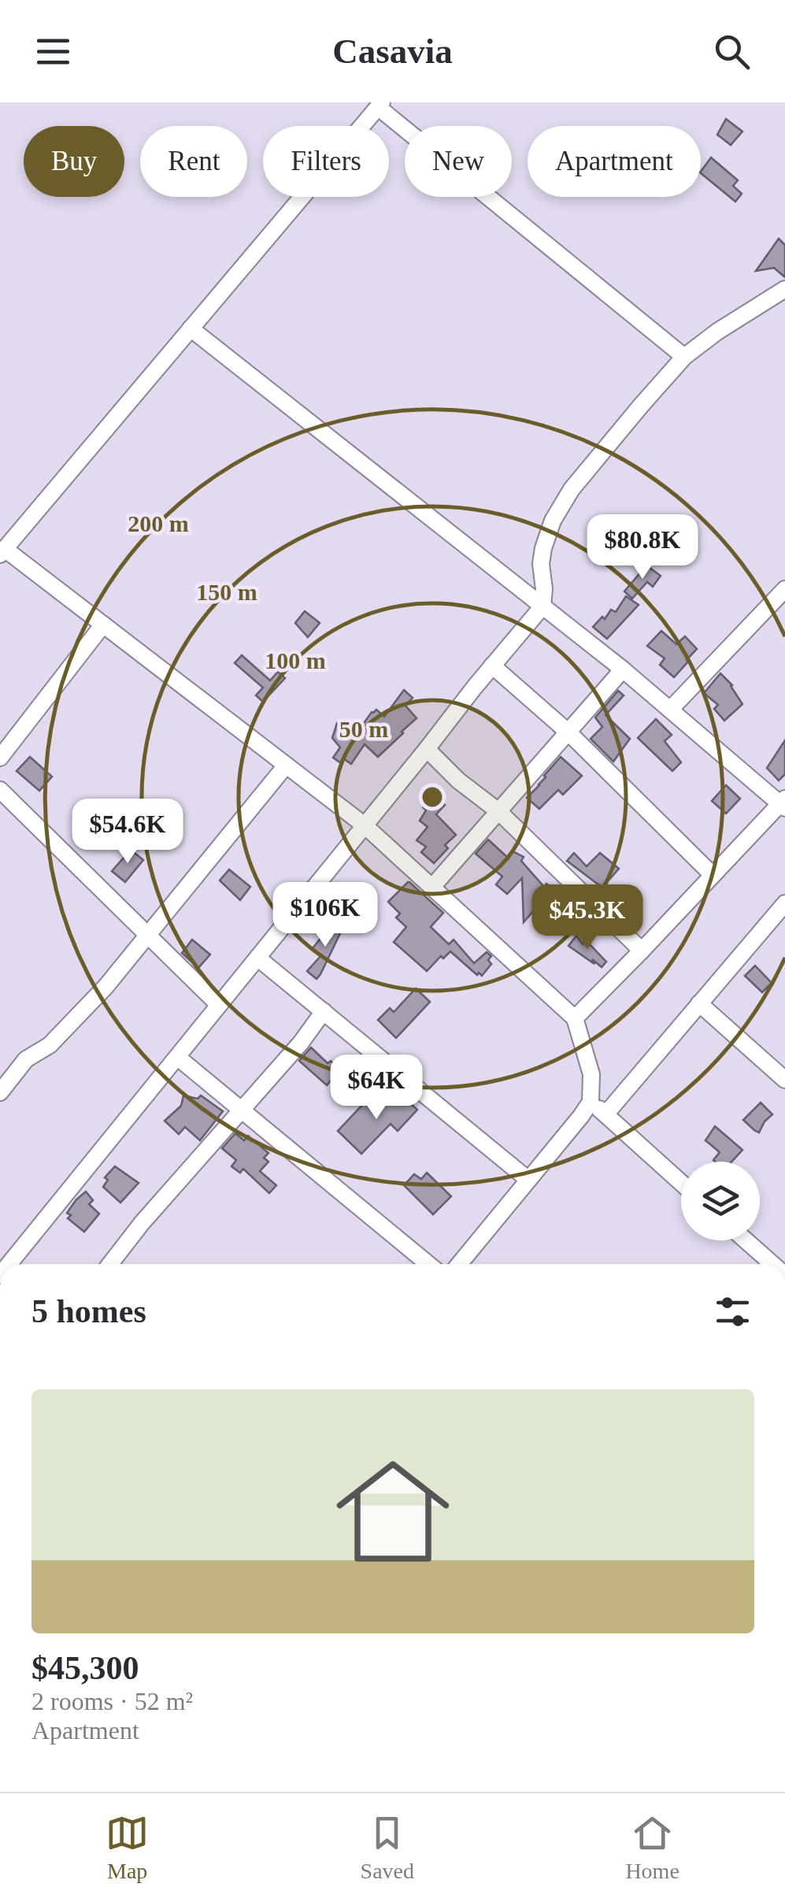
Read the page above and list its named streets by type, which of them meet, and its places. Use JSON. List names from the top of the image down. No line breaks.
{"page":{"header":"Casavia","chip":["Buy","Rent","Filters","New","Apartment"],"price":["$80.8K","$54.6K","$106K","$45.3K","$64K"],"heading":"5 homes","list":[{"name":"$45,300","note":"2 rooms · 52 m² · Apartment"}],"tabs":["Map","Saved","Home"]},"rings":["200 m","150 m","100 m","50 m"]}
